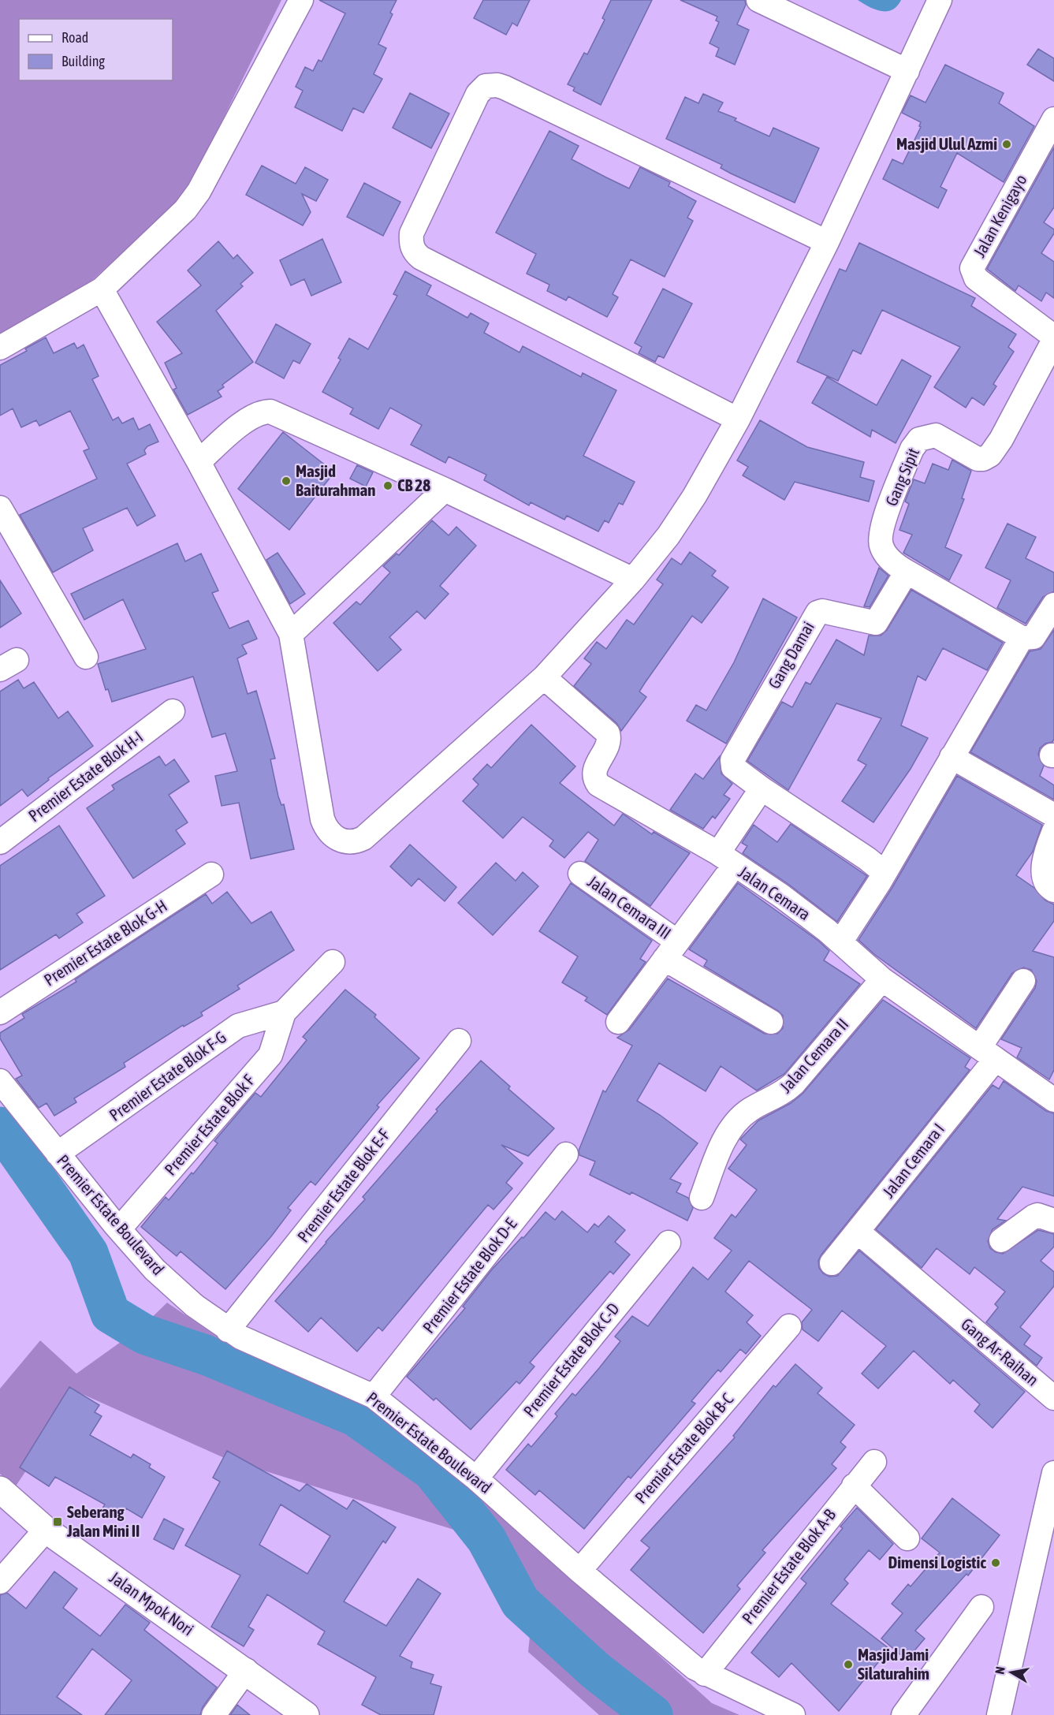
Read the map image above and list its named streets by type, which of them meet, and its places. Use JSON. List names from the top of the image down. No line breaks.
{"streets":{"main road":["Jalan Mpok Nori"],"street":["Jalan Kenigayo","Gang Sipit","Gang Damai","Premier Estate Blok H-I","Jalan Cemara","Jalan Cemara III","Premier Estate Blok G-H","Jalan Cemara II","Premier Estate Blok F-G","Premier Estate Blok F","Jalan Cemara I","Premier Estate Blok E-F","Premier Estate Boulevard","Premier Estate Blok D-E","Gang Ar-Raihan","Premier Estate Blok C-D","Premier Estate Blok B-C","Premier Estate Blok A-B"]},"crossings":[["Jalan Kenigayo","Gang Sipit"],["Gang Sipit","Gang Damai"],["Jalan Cemara","Jalan Cemara III"],["Jalan Cemara","Jalan Cemara II"],["Jalan Cemara","Jalan Cemara I"],["Premier Estate Blok F-G","Premier Estate Blok F"],["Premier Estate Blok F-G","Premier Estate Boulevard"],["Premier Estate Blok F","Premier Estate Boulevard"],["Jalan Cemara I","Gang Ar-Raihan"],["Premier Estate Blok E-F","Premier Estate Boulevard"],["Premier Estate Boulevard","Premier Estate Blok D-E"],["Premier Estate Boulevard","Premier Estate Blok C-D"],["Premier Estate Boulevard","Premier Estate Blok B-C"],["Premier Estate Boulevard","Premier Estate Blok A-B"]],"places":{"other":["Masjid Ulul Azmi","Masjid Baiturahman","CB 28","Dimensi Logistic","Masjid Jami Silaturahim"],"transit":["Seberang Jalan Mini II"]},"legend":["Road","Building"],"north":"left"}
